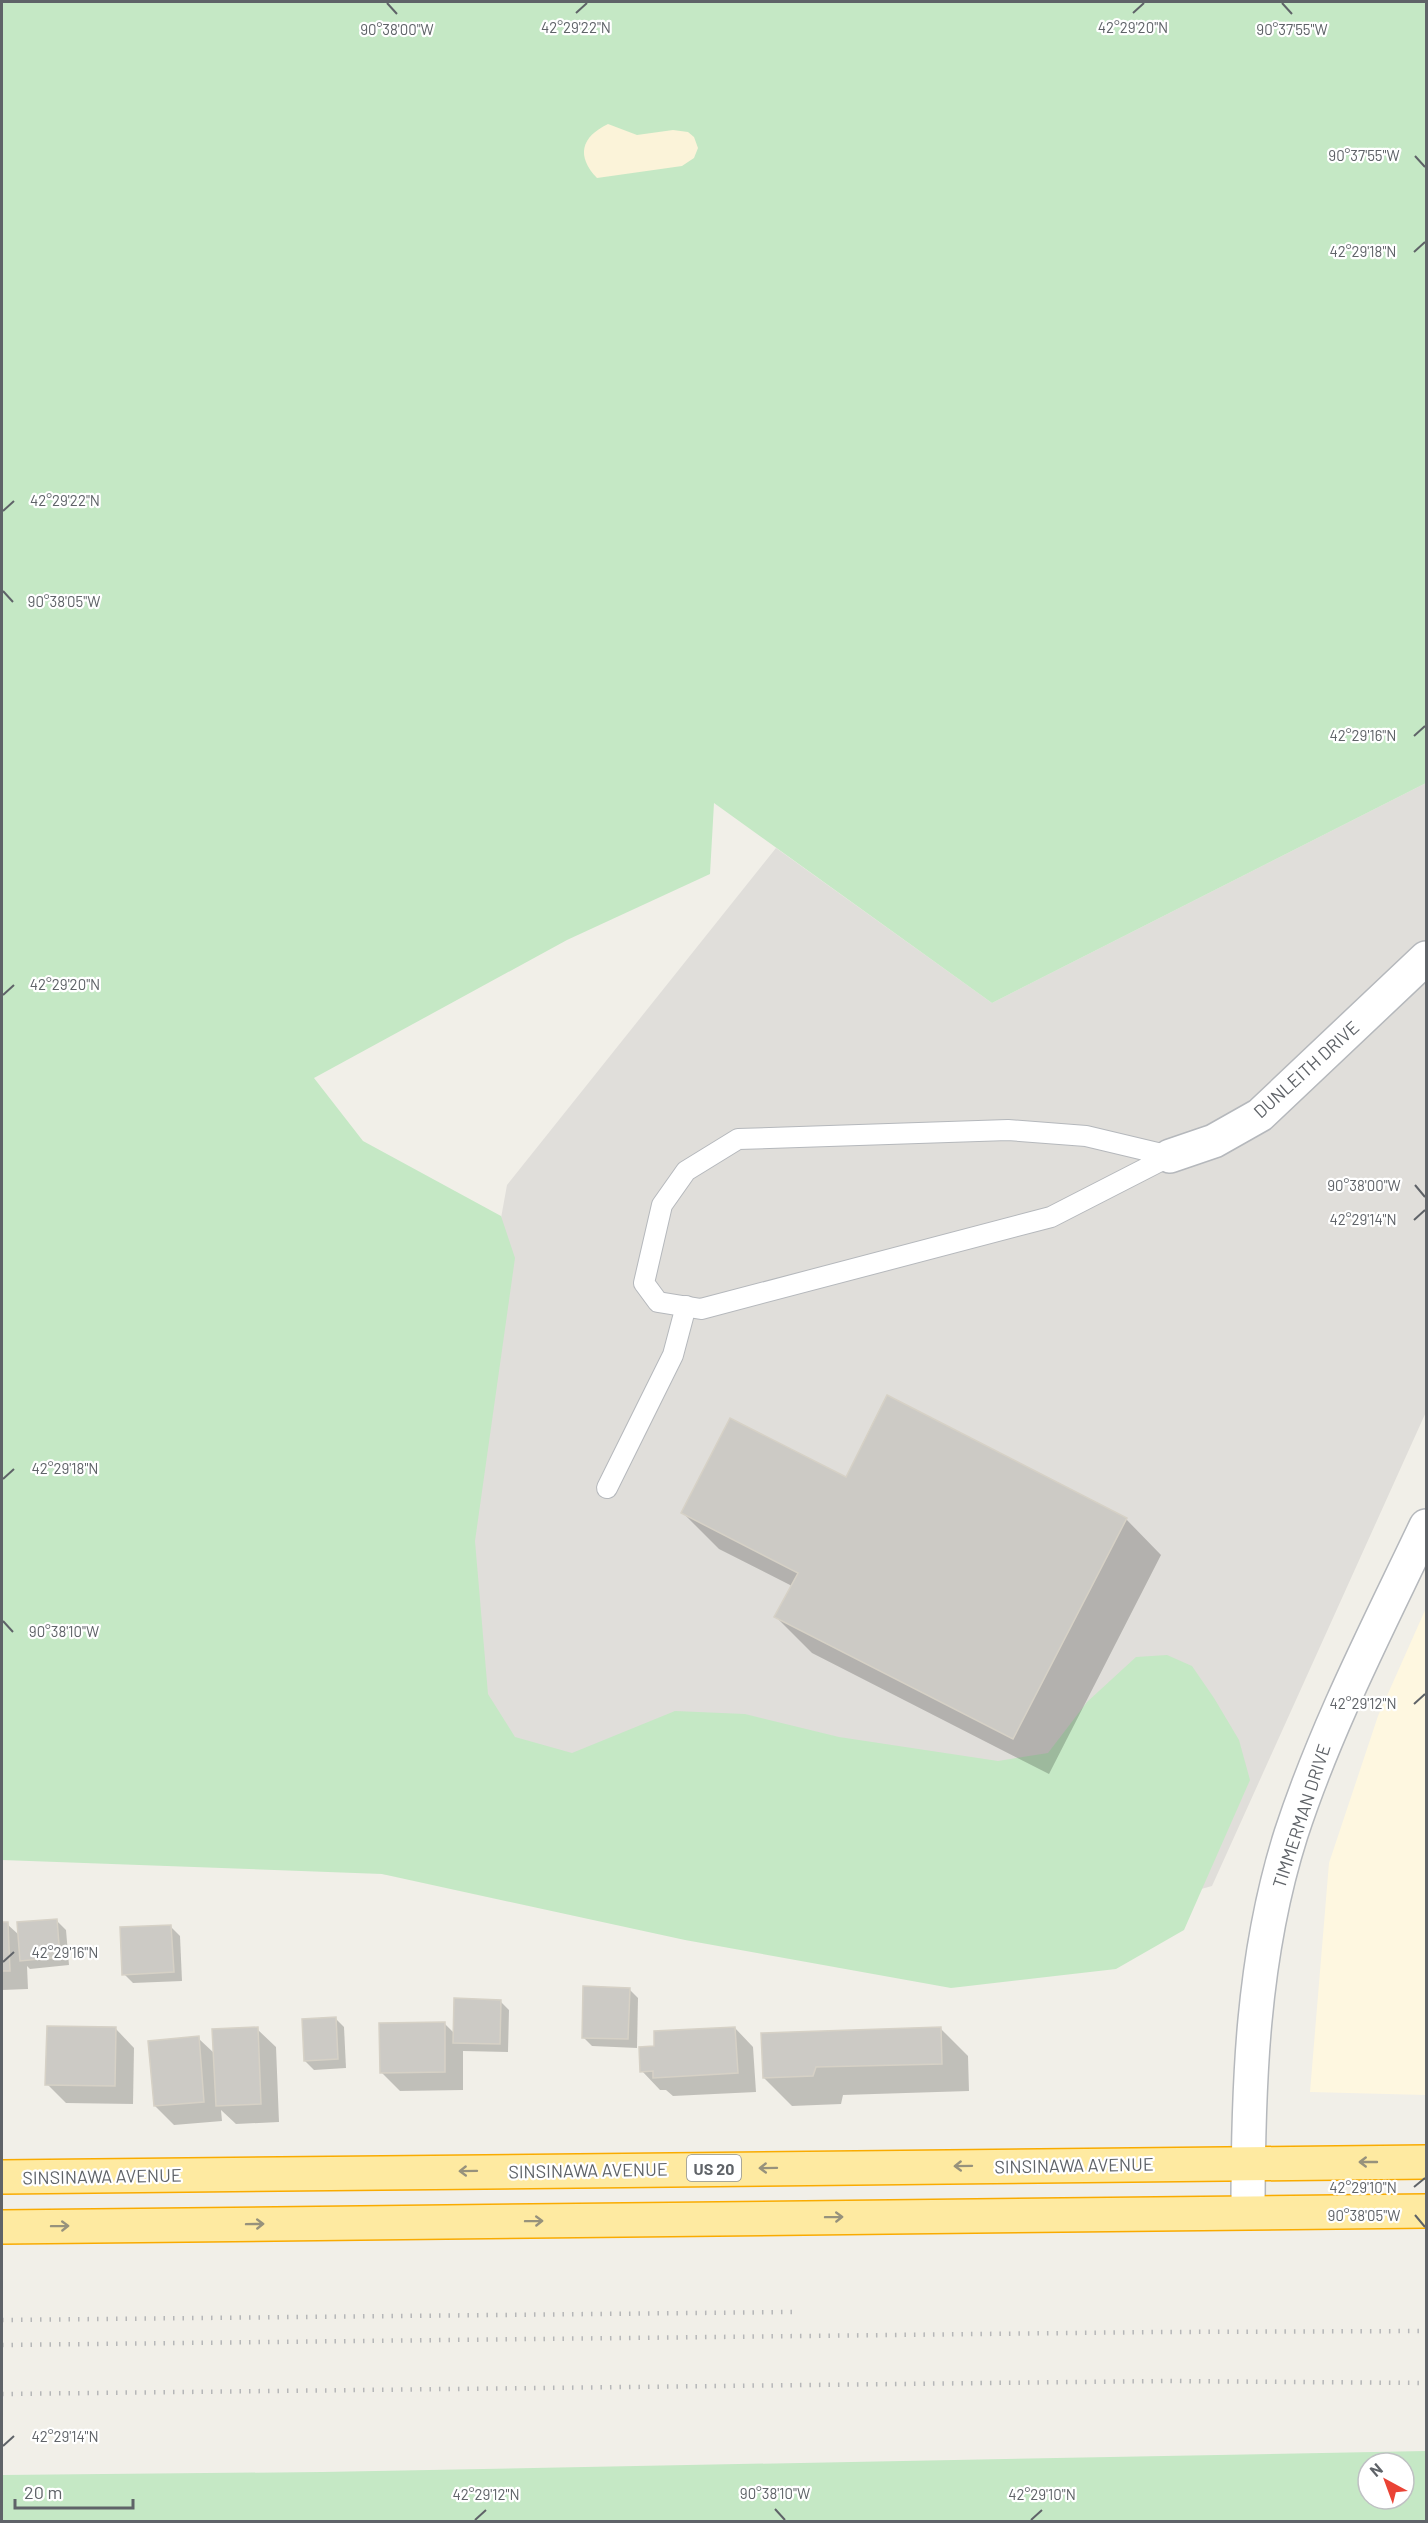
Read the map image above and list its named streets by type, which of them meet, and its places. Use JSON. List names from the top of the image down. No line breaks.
{"streets":{"highway":["SINSINAWA AVENUE","US 20"],"street":["DUNLEITH DRIVE","TIMMERMAN DRIVE"]},"crossings":[["TIMMERMAN DRIVE","SINSINAWA AVENUE"]],"scale_bar":"20 m","north":"top left","coordinates":["42°29'22\"N","42°29'20\"N","90°38'00\"W","90°37'55\"W","42°29'18\"N","90°38'05\"W","42°29'16\"N","42°29'14\"N","90°38'10\"W","42°29'12\"N","42°29'10\"N"]}
